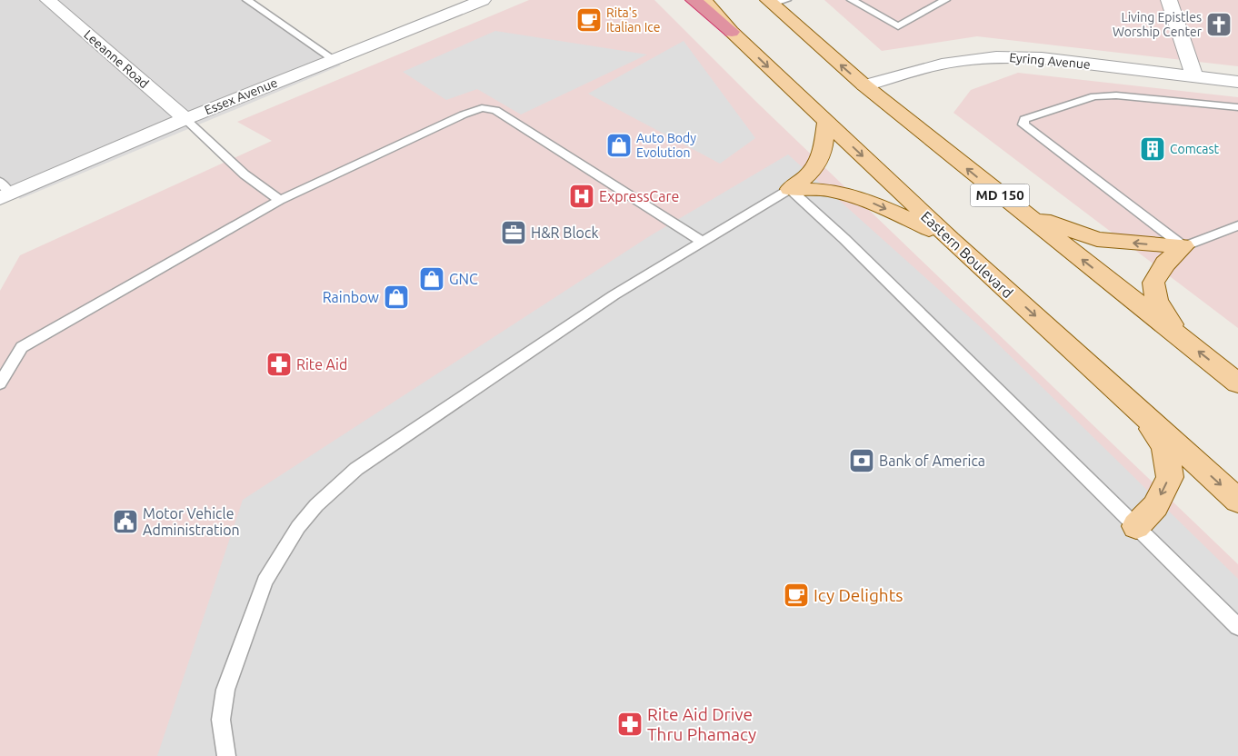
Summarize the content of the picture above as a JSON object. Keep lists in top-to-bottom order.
{
  "streets": {
    "main road": ["MD 150", "Eastern Boulevard"],
    "street": ["Leeanne Road", "Eyring Avenue", "Essex Avenue"]
  },
  "crossings": [
    ["Leeanne Road", "Essex Avenue"],
    ["Eyring Avenue", "MD 150"]
  ],
  "places": {
    "cafe": ["Rita's Italian Ice", "Icy Delights"],
    "church": ["Living Epistles Worship Center"],
    "shop": ["Auto Body Evolution", "GNC", "Rainbow"],
    "building": ["Comcast"],
    "hospital": ["ExpressCare"],
    "office": ["H&R Block"],
    "pharmacy": ["Rite Aid", "Rite Aid Drive Thru Phamacy"],
    "bank": ["Bank of America"],
    "public building": ["Motor Vehicle Administration"]
  }
}
